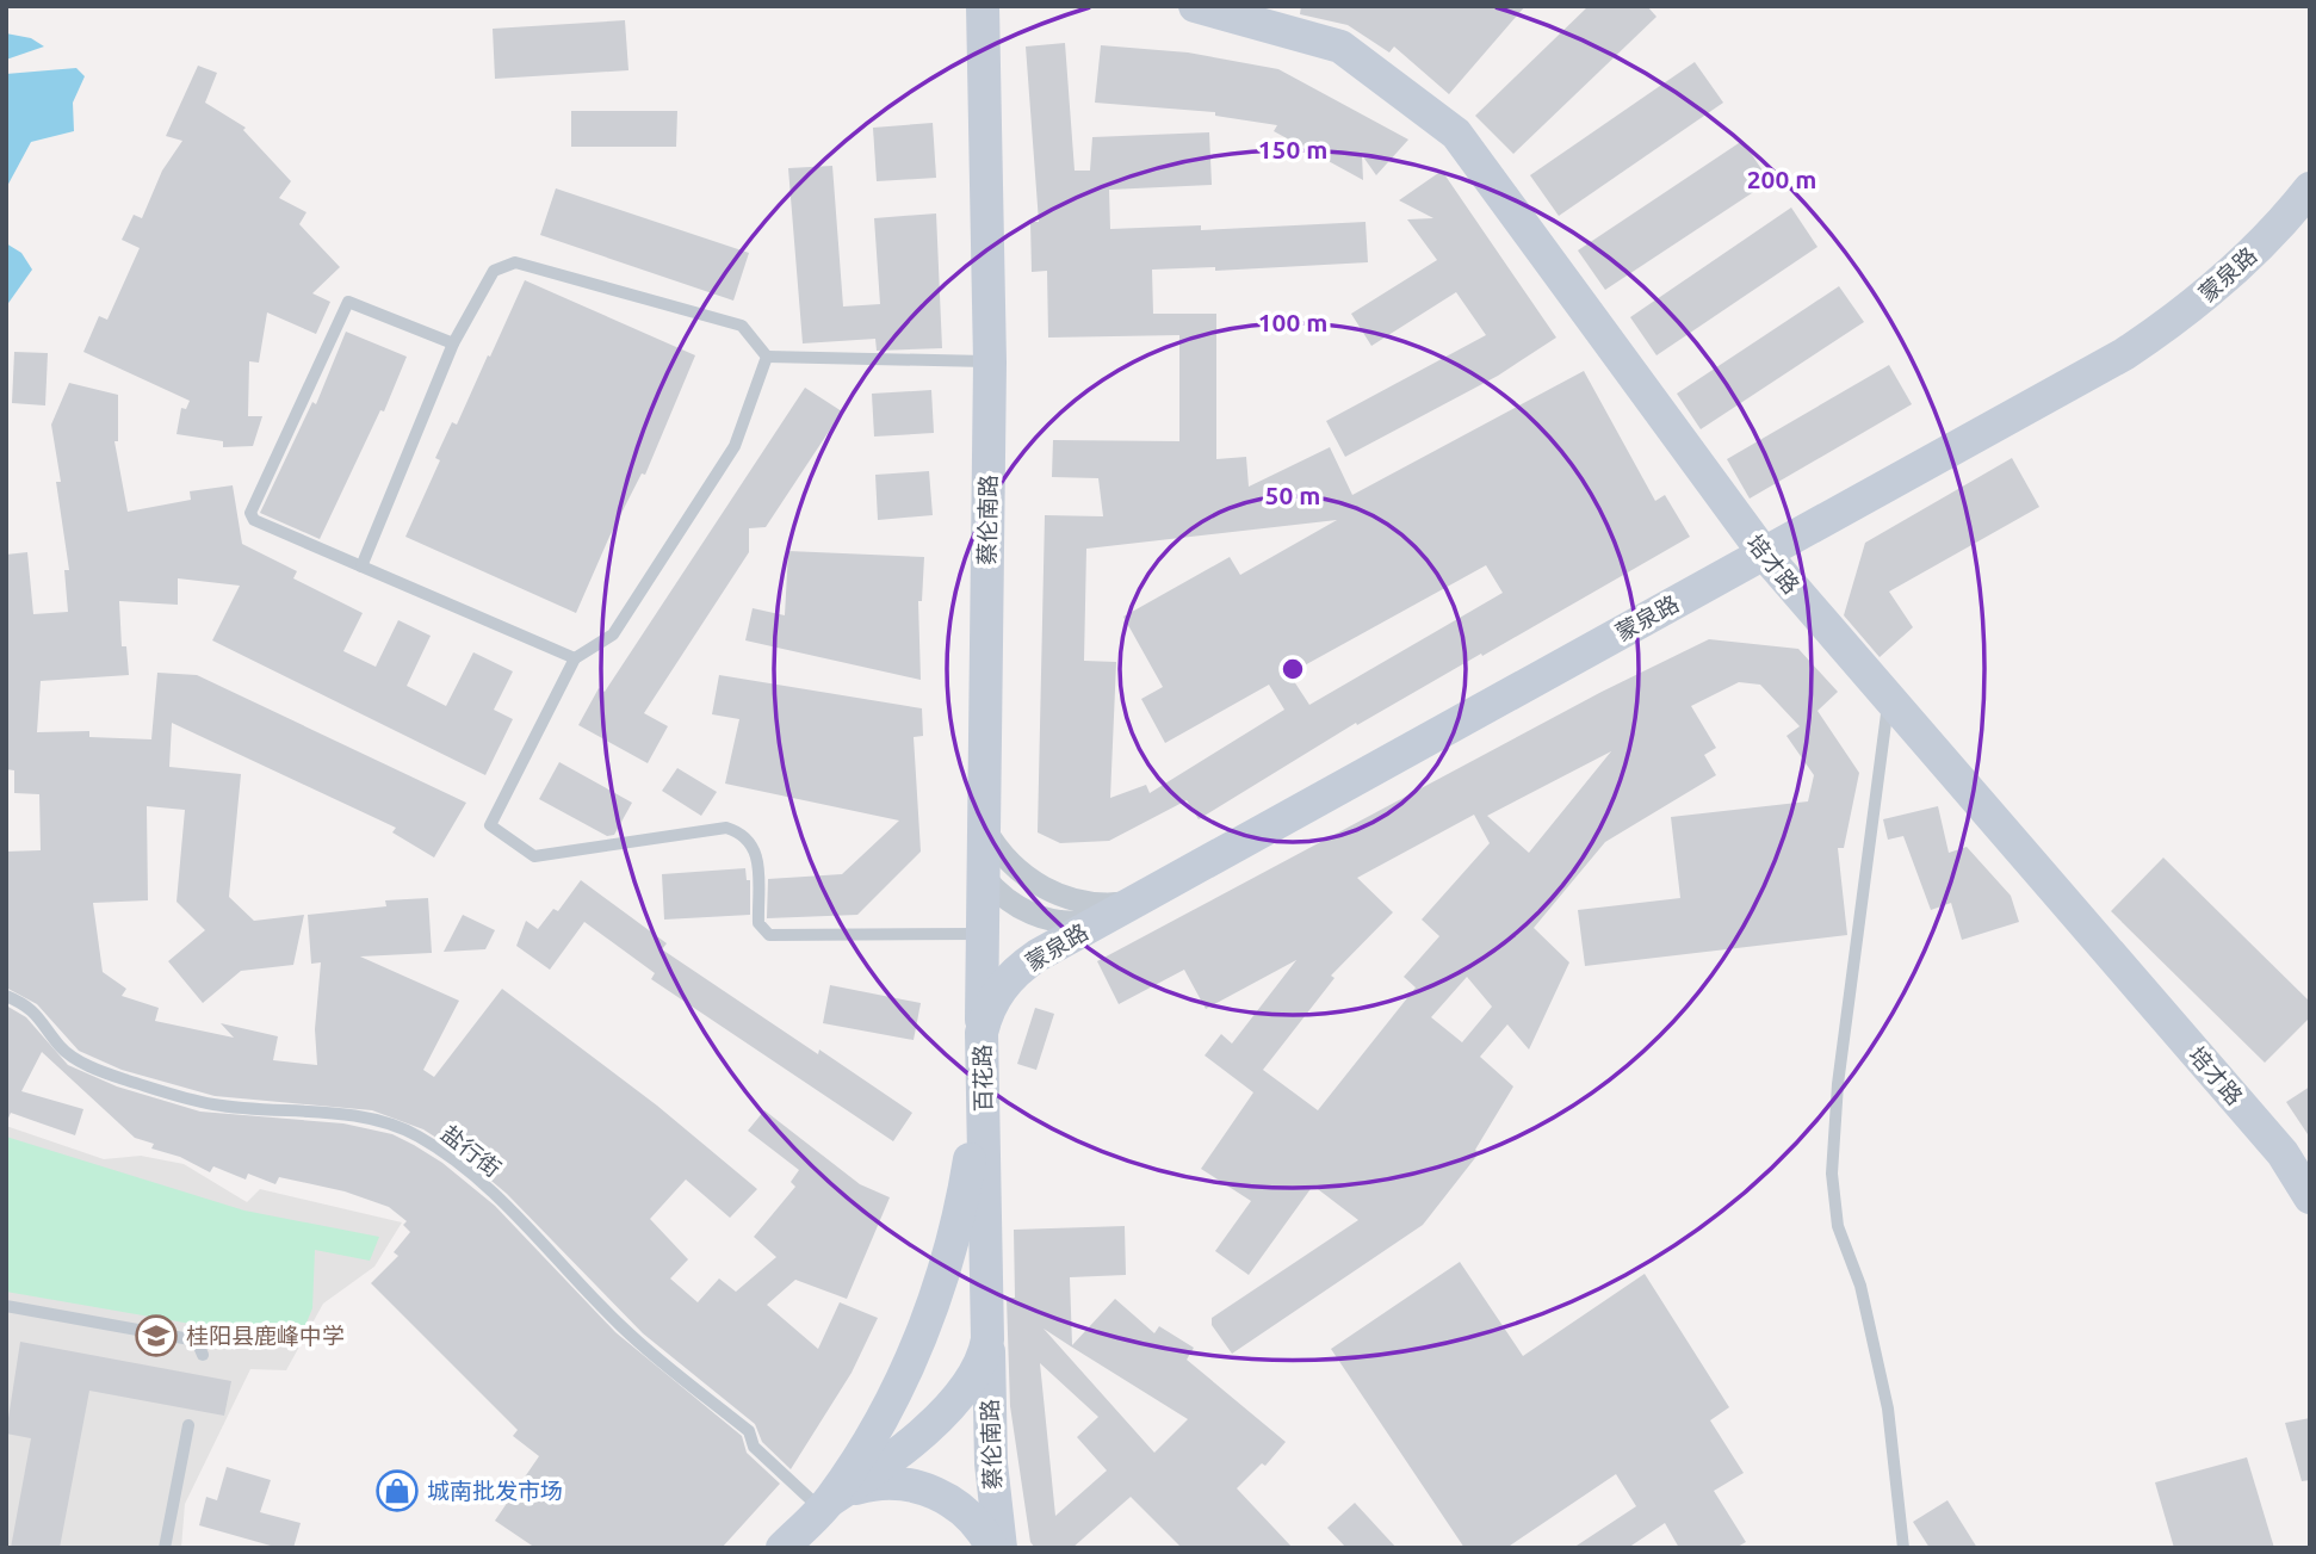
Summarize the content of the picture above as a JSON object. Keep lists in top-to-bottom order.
{
  "streets": {
    "main road": [
      "蒙泉路",
      "蔡伦南路",
      "培才路",
      "百花路"
    ],
    "lane": ["盐行街"]
  },
  "crossings": [
    ["蒙泉路", "蔡伦南路"],
    ["蒙泉路", "培才路"],
    ["蒙泉路", "百花路"],
    ["蔡伦南路", "百花路"],
    ["蔡伦南路", "盐行街"],
    ["百花路", "盐行街"]
  ],
  "places": {
    "school or university": ["桂阳县鹿峰中学"],
    "shop": ["城南批发市场"]
  },
  "rings": [
    "150 m",
    "200 m",
    "100 m",
    "50 m"
  ]
}
